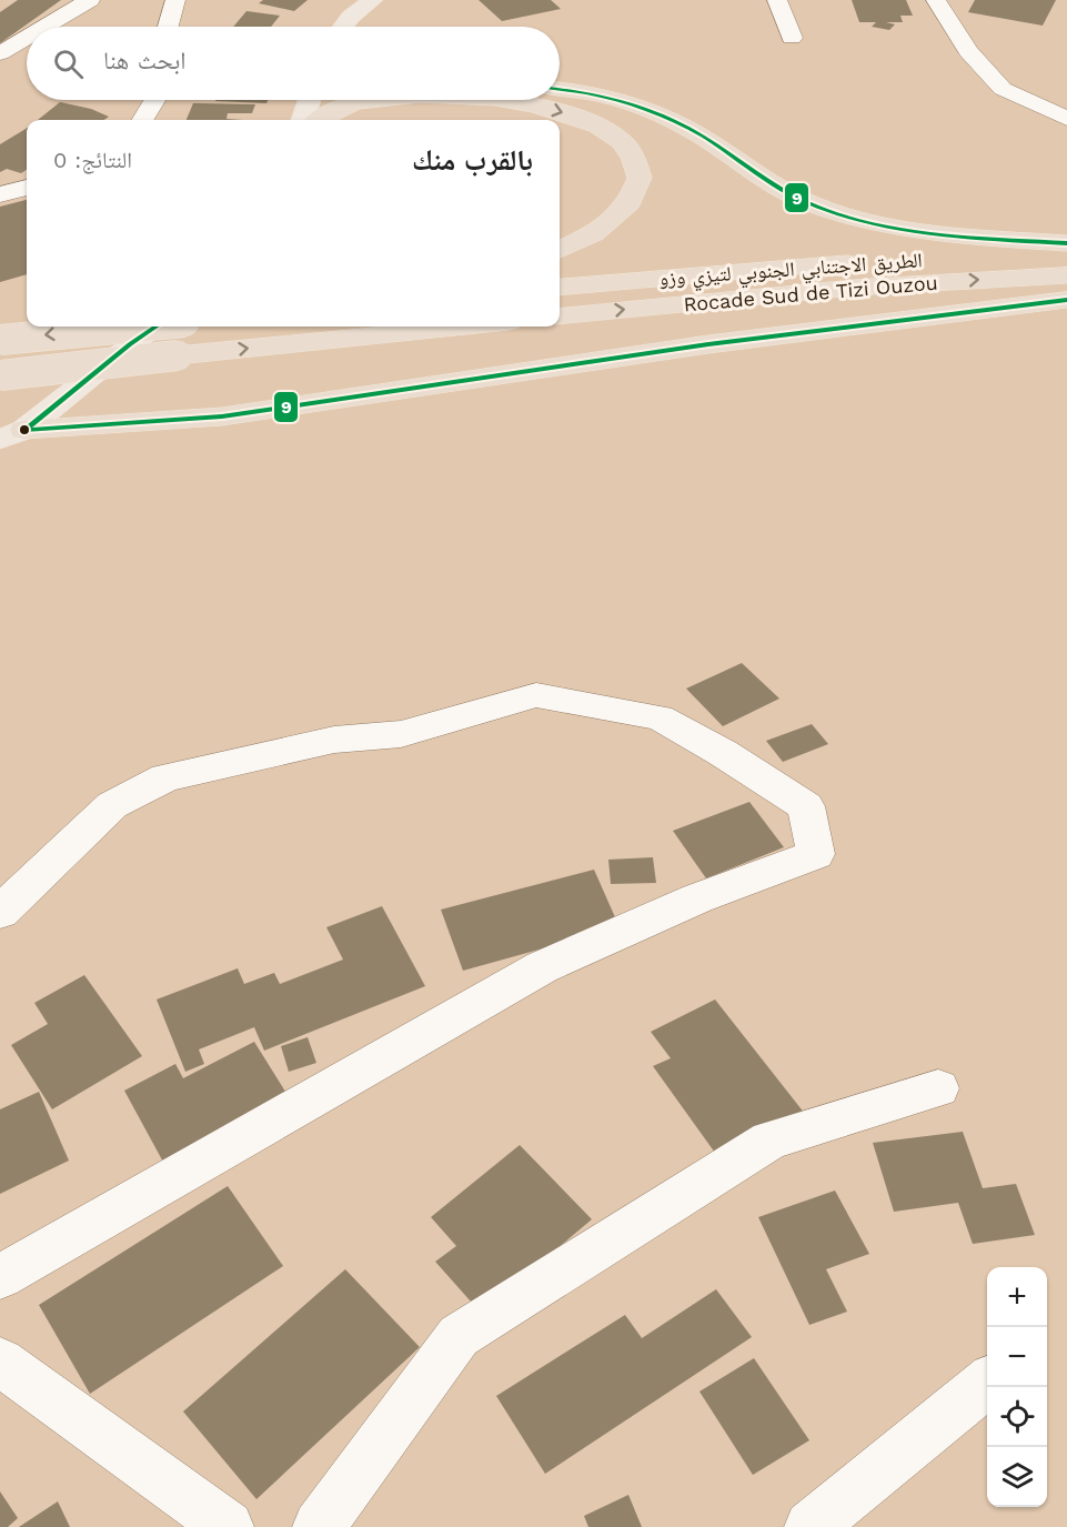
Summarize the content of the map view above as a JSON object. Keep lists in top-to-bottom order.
{
  "streets": {
    "highway": ["الطريق الاجتنابي الجنوبي لتيزي وزو", "Rocade Sud de Tizi Ouzou"]
  },
  "lines": ["transit line 9"],
  "page": {
    "search": "ابحث هنا",
    "heading": ["بالقرب منك", "النتائج: 0"],
    "map_buttons": ["+", "−"]
  }
}
